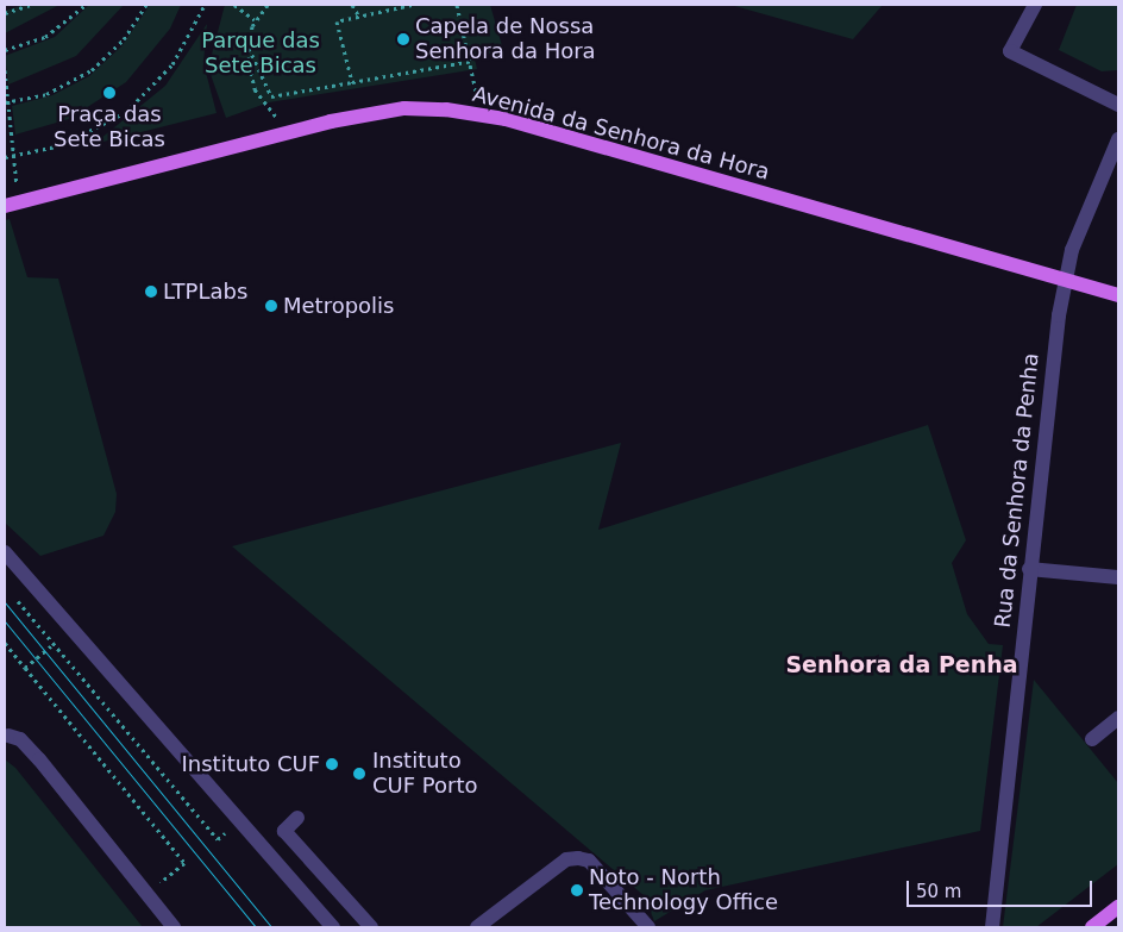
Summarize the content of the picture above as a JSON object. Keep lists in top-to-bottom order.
{
  "streets": {
    "main road": ["Avenida da Senhora da Hora"],
    "street": ["Rua da Senhora da Penha"]
  },
  "crossings": [
    ["Avenida da Senhora da Hora", "Rua da Senhora da Penha"]
  ],
  "districts": ["Senhora da Penha"],
  "parks": ["Parque das Sete Bicas"],
  "places": [
    "Capela de Nossa Senhora da Hora",
    "Praça das Sete Bicas",
    "LTPLabs",
    "Metropolis",
    "Instituto CUF",
    "Instituto CUF Porto",
    "Noto - North Technology Office"
  ],
  "scale_bar": "50 m"
}
